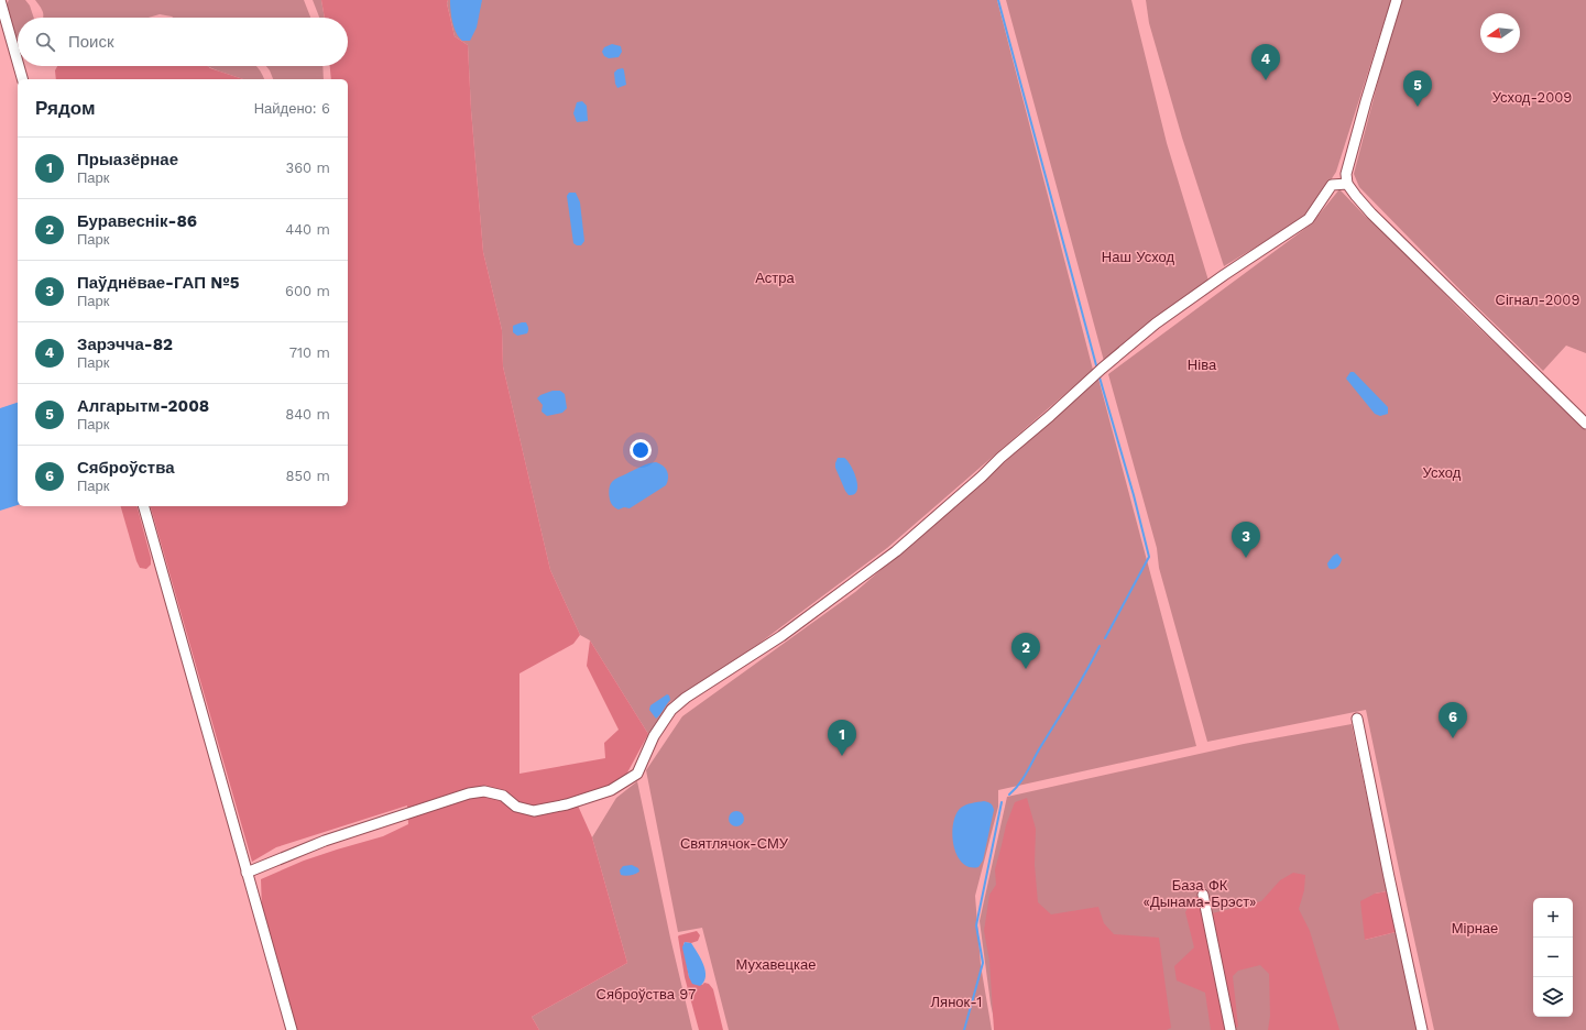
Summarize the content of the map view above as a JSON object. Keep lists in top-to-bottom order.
{
  "parks": [
    "Усход-2009",
    "Наш Усход",
    "Астра",
    "Сігнал-2009",
    "Ніва",
    "Усход",
    "Святлячок-СМУ",
    "База ФК «Дынама-Брэст»",
    "Мірнае",
    "Мухавецкае",
    "Сяброўства 97",
    "Лянок-1"
  ],
  "north": "left",
  "page": {
    "search": "Поиск",
    "pins": [
      "4",
      "5",
      "3",
      "2",
      "6",
      "1"
    ],
    "heading": ["Рядом", "Найдено: 6"],
    "list": [
      {
        "mark": "1",
        "name": "Прыазёрнае",
        "note": "Парк",
        "value": "360 m"
      },
      {
        "mark": "2",
        "name": "Буравеснік-86",
        "note": "Парк",
        "value": "440 m"
      },
      {
        "mark": "3",
        "name": "Паўднёвае-ГАП №5",
        "note": "Парк",
        "value": "600 m"
      },
      {
        "mark": "4",
        "name": "Зарэчча-82",
        "note": "Парк",
        "value": "710 m"
      },
      {
        "mark": "5",
        "name": "Алгарытм-2008",
        "note": "Парк",
        "value": "840 m"
      },
      {
        "mark": "6",
        "name": "Сяброўства",
        "note": "Парк",
        "value": "850 m"
      }
    ],
    "map_buttons": ["+", "−"]
  }
}
